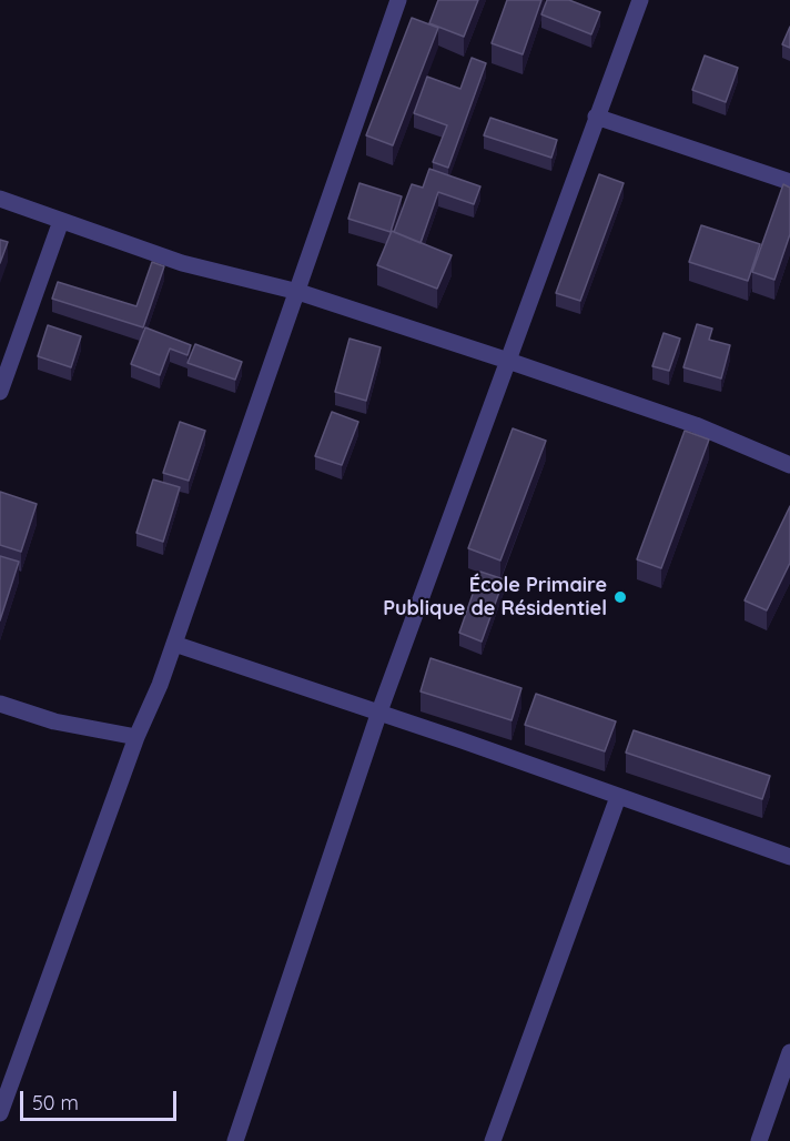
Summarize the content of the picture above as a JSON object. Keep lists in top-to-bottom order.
{
  "places": ["École Primaire Publique de Résidentiel"],
  "scale_bar": "50 m"
}
